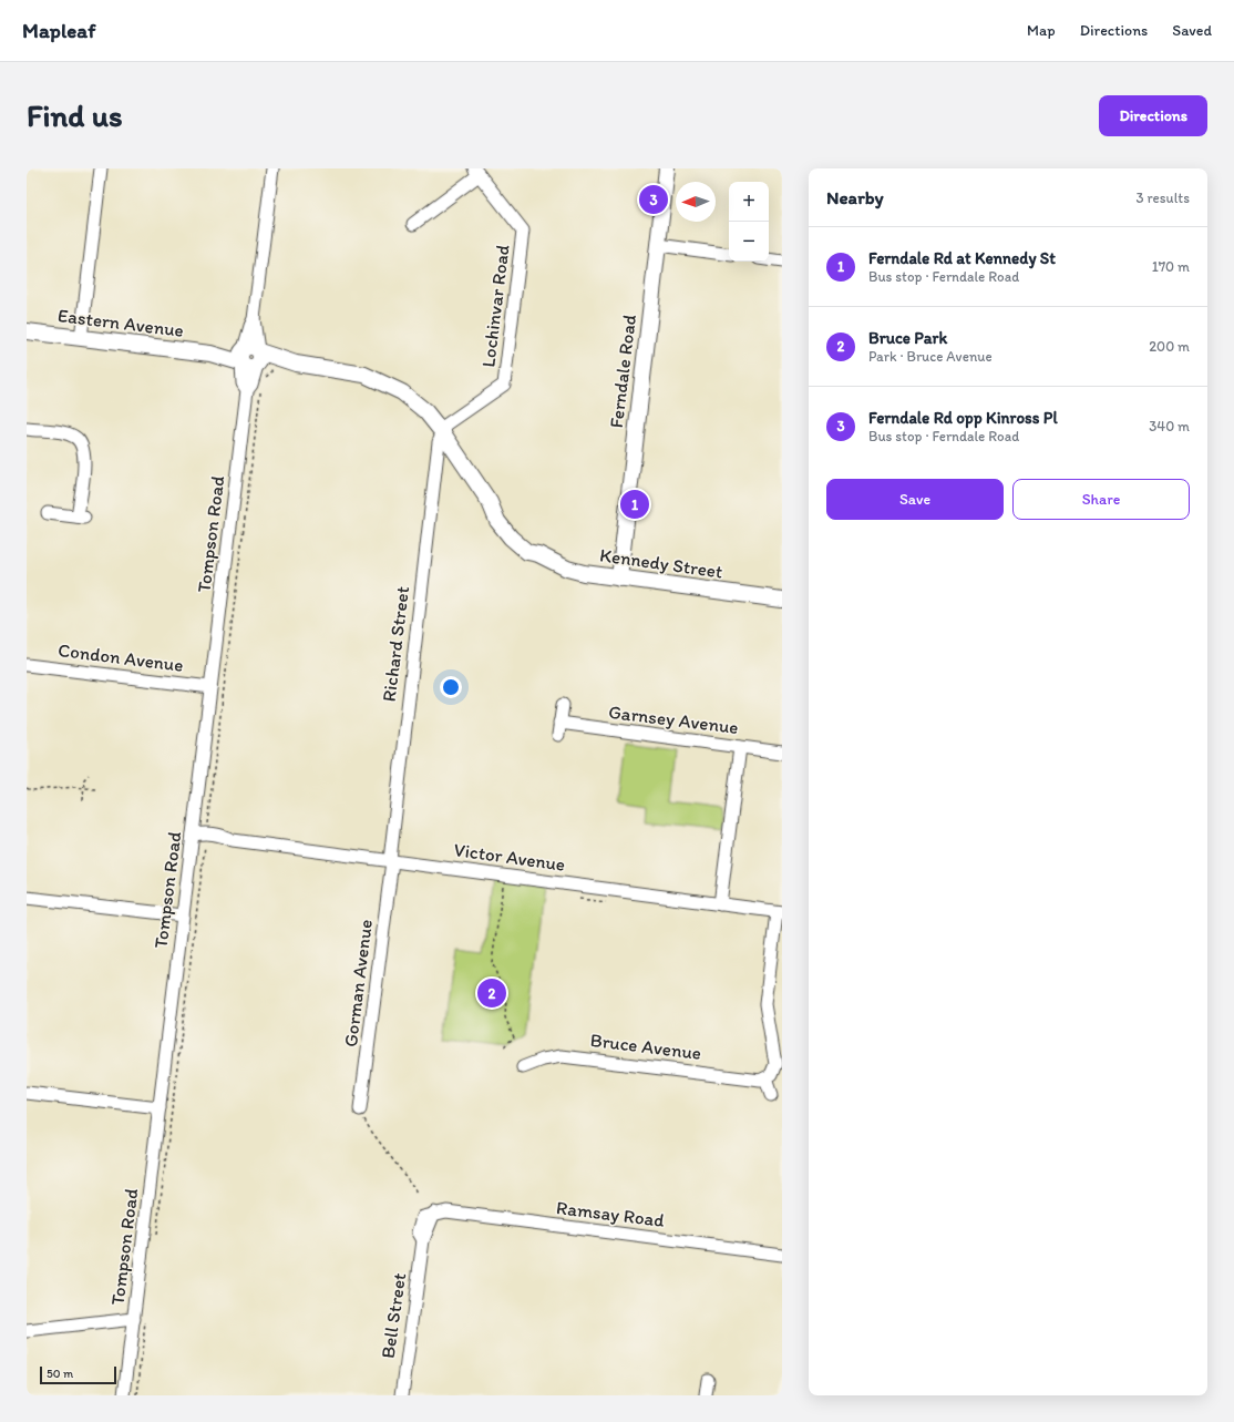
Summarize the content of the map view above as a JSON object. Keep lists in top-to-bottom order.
{
  "streets": {
    "street": [
      "Lochinvar Road",
      "Eastern Avenue",
      "Ferndale Road",
      "Tompson Road",
      "Kennedy Street",
      "Richard Street",
      "Condon Avenue",
      "Garnsey Avenue",
      "Victor Avenue",
      "Gorman Avenue",
      "Bruce Avenue",
      "Ramsay Road",
      "Bell Street"
    ]
  },
  "crossings": [
    ["Lochinvar Road", "Kennedy Street"],
    ["Lochinvar Road", "Richard Street"],
    ["Eastern Avenue", "Tompson Road"],
    ["Eastern Avenue", "Kennedy Street"],
    ["Ferndale Road", "Kennedy Street"],
    ["Tompson Road", "Kennedy Street"],
    ["Tompson Road", "Condon Avenue"],
    ["Tompson Road", "Victor Avenue"],
    ["Kennedy Street", "Richard Street"],
    ["Richard Street", "Victor Avenue"],
    ["Richard Street", "Gorman Avenue"],
    ["Victor Avenue", "Gorman Avenue"],
    ["Ramsay Road", "Bell Street"]
  ],
  "scale_bar": "50 m",
  "north": "left",
  "page": {
    "header": "Mapleaf",
    "nav": ["Map", "Directions", "Saved"],
    "buttons": [
      "Directions",
      ["Save", "Share"]
    ],
    "title": "Find us",
    "heading": ["Nearby", "3 results"],
    "map_buttons": ["+", "−"],
    "pins": ["3", "1", "2"],
    "list": [
      {
        "mark": "1",
        "name": "Ferndale Rd at Kennedy St",
        "note": "Bus stop · Ferndale Road",
        "value": "170 m"
      },
      {
        "mark": "2",
        "name": "Bruce Park",
        "note": "Park · Bruce Avenue",
        "value": "200 m"
      },
      {
        "mark": "3",
        "name": "Ferndale Rd opp Kinross Pl",
        "note": "Bus stop · Ferndale Road",
        "value": "340 m"
      }
    ],
    "scale": "50 m"
  }
}
